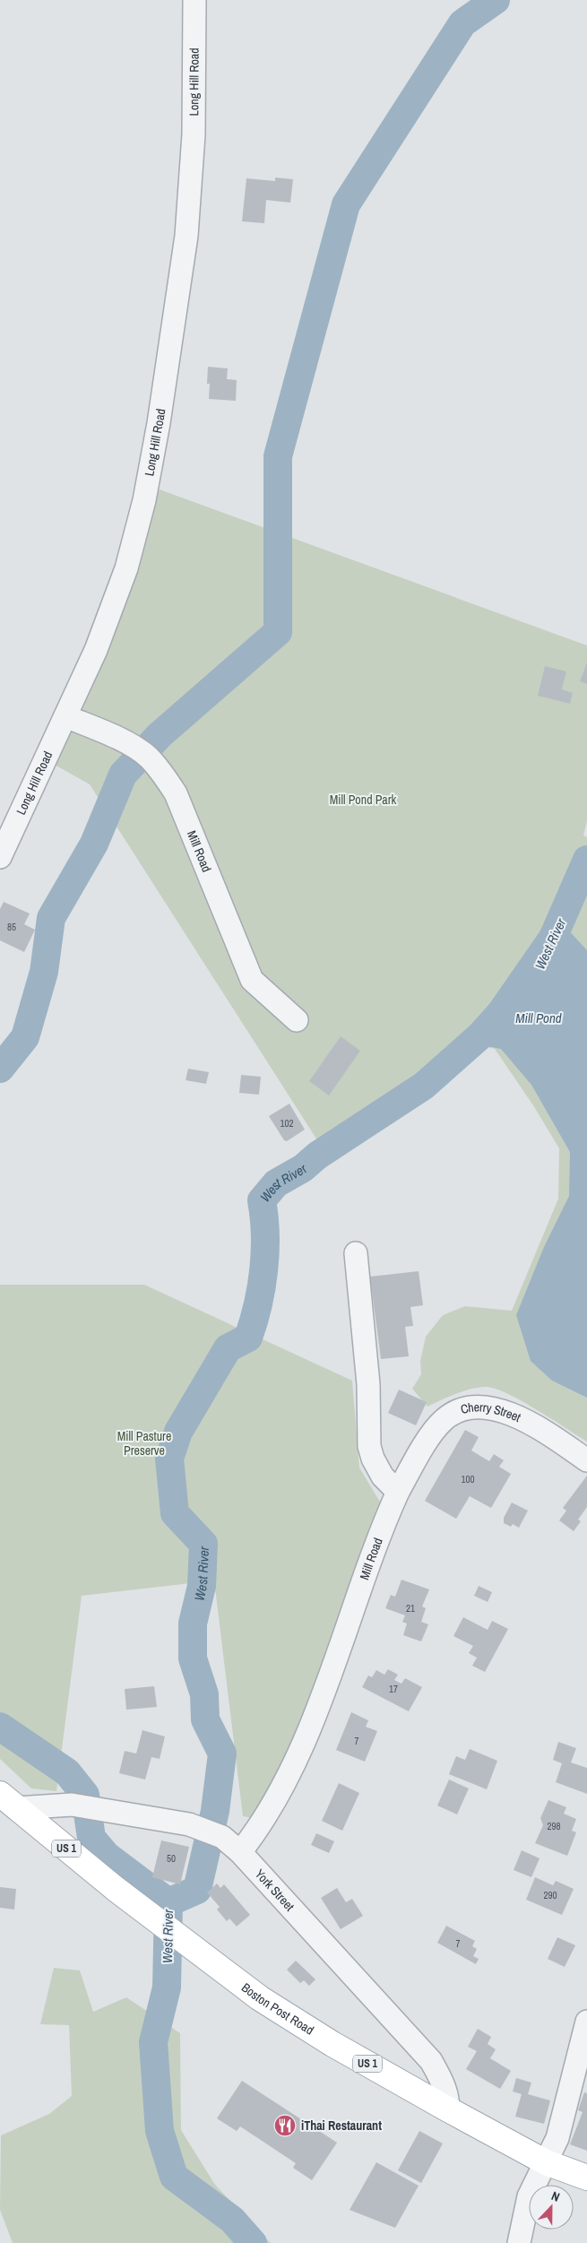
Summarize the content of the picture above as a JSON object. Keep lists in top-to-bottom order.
{
  "streets": {
    "main road": ["US 1", "Boston Post Road"],
    "street": [
      "Long Hill Road",
      "Mill Road",
      "Cherry Street",
      "York Street"
    ]
  },
  "crossings": [
    ["Long Hill Road", "Mill Road"],
    ["Mill Road", "Cherry Street"],
    ["Mill Road", "York Street"],
    ["York Street", "Boston Post Road"]
  ],
  "water": ["West River", "Mill Pond"],
  "parks": ["Mill Pond Park", "Mill Pasture Preserve"],
  "places": {
    "restaurant": ["iThai Restaurant"]
  },
  "house_numbers": [
    "85",
    "102",
    "100",
    "21",
    "17",
    "7",
    "298",
    "50",
    "290",
    "7"
  ],
  "north": "top"
}
